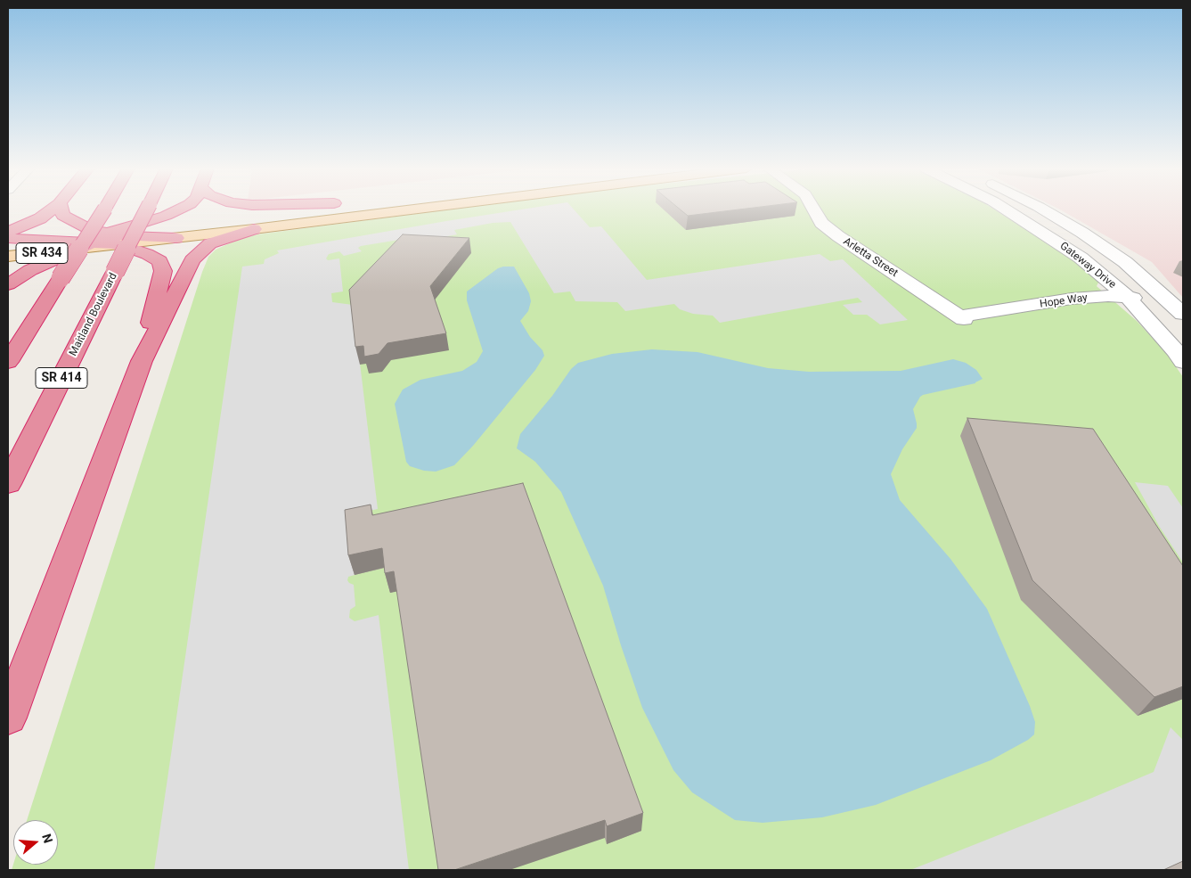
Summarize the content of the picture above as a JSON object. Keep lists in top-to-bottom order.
{
  "streets": {
    "highway": ["Maitland Boulevard", "SR 414"],
    "main road": ["SR 434"],
    "street": ["Arletta Street", "Gateway Drive", "Hope Way"]
  },
  "crossings": [
    ["Arletta Street", "Hope Way"],
    ["Gateway Drive", "Hope Way"]
  ],
  "north": "right"
}
